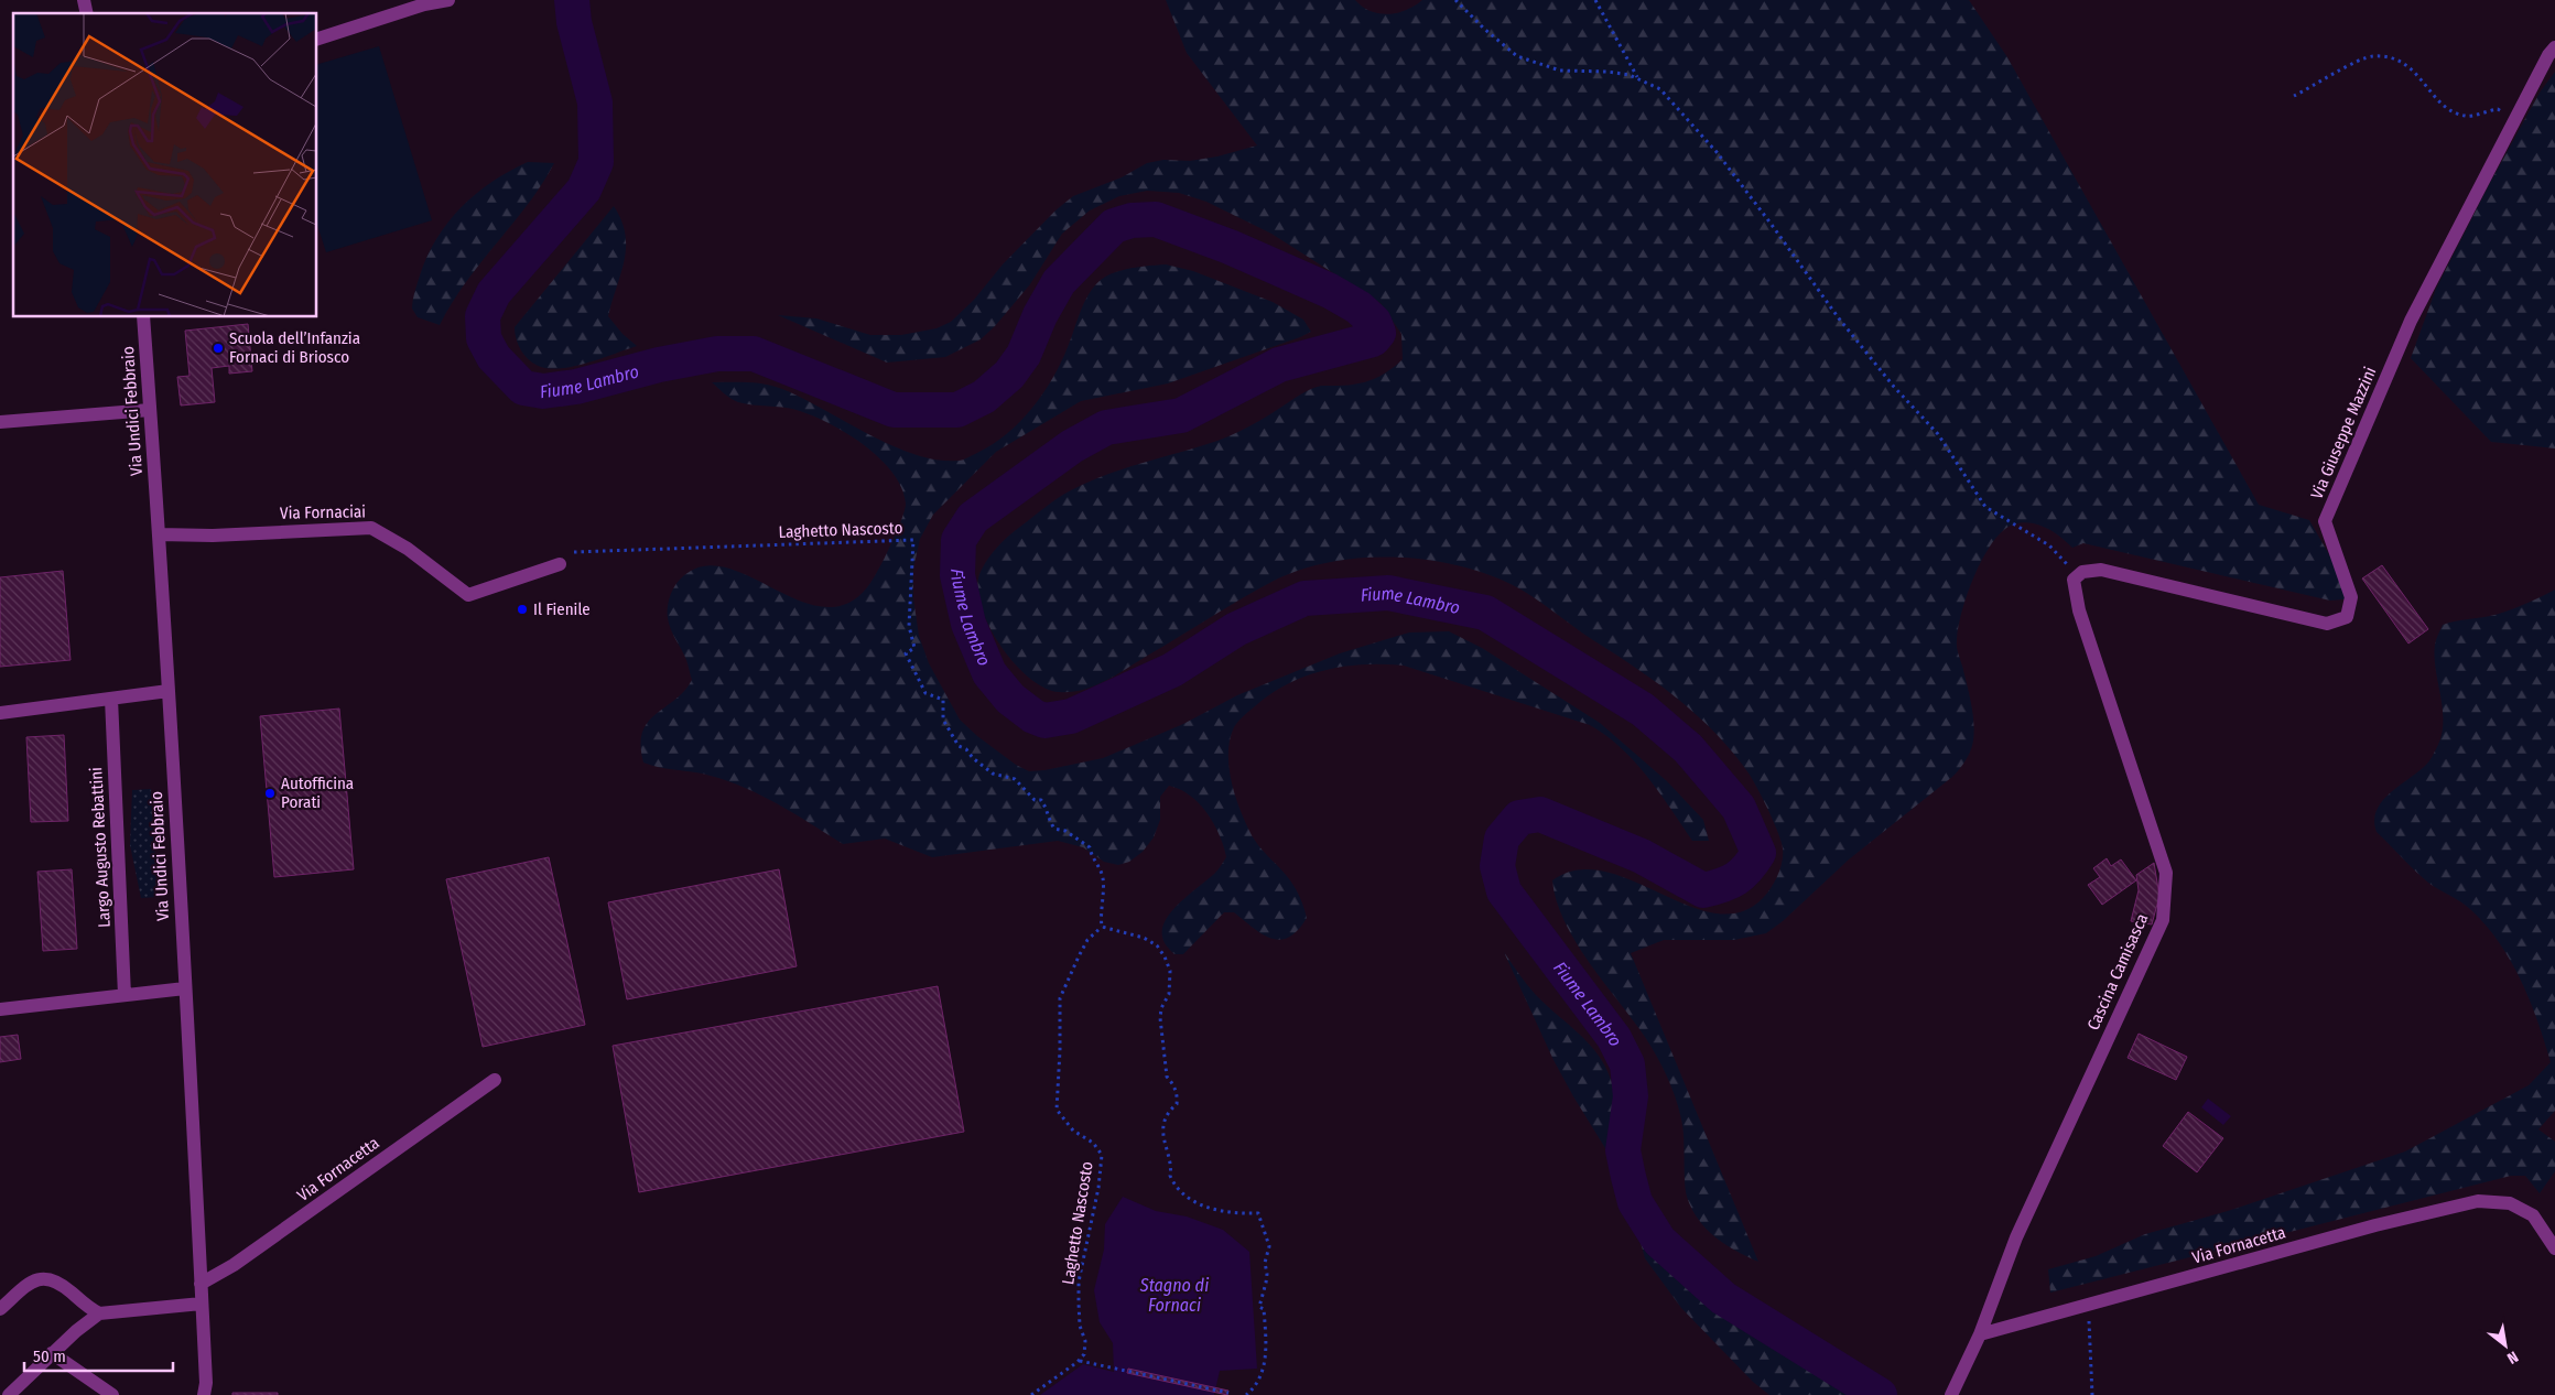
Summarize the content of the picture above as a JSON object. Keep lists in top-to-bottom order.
{
  "streets": {
    "street": [
      "Via Undici Febbraio",
      "Via Giuseppe Mazzini",
      "Via Fornaciai",
      "Largo Augusto Rebattini",
      "Cascina Camisasca",
      "Via Fornacetta"
    ],
    "path": ["Laghetto Nascosto"]
  },
  "crossings": [
    ["Via Undici Febbraio", "Via Fornaciai"],
    ["Via Undici Febbraio", "Via Fornacetta"],
    ["Via Giuseppe Mazzini", "Cascina Camisasca"],
    ["Cascina Camisasca", "Via Fornacetta"]
  ],
  "water": ["Fiume Lambro", "Stagno di Fornaci"],
  "places": ["Scuola dell’Infanzia Fornaci di Briosco", "Il Fienile", "Autofficina Porati"],
  "scale_bar": "50 m",
  "north": "bottom right"
}
